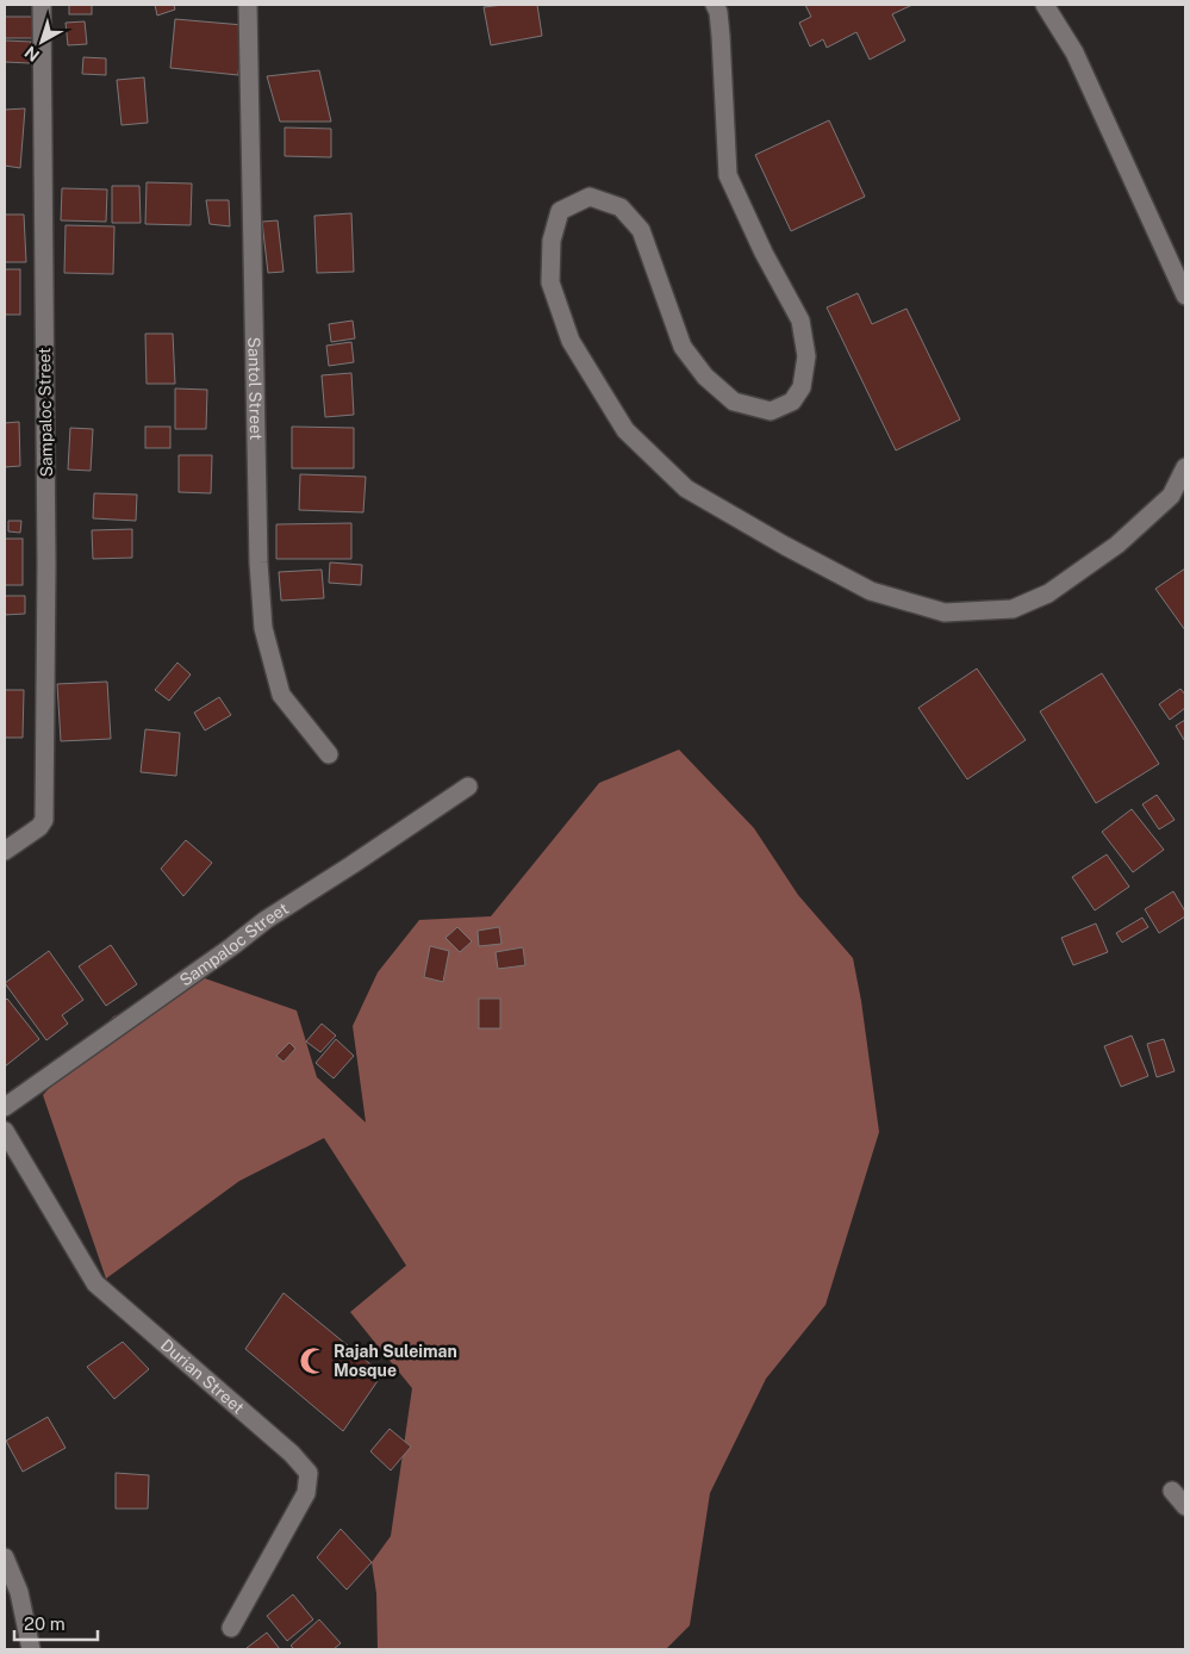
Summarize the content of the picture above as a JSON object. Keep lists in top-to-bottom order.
{
  "streets": {
    "street": ["Santol Street", "Sampaloc Street", "Durian Street"]
  },
  "places": {
    "mosque": ["Rajah Suleiman Mosque"]
  },
  "scale_bar": "20 m",
  "north": "bottom left"
}
